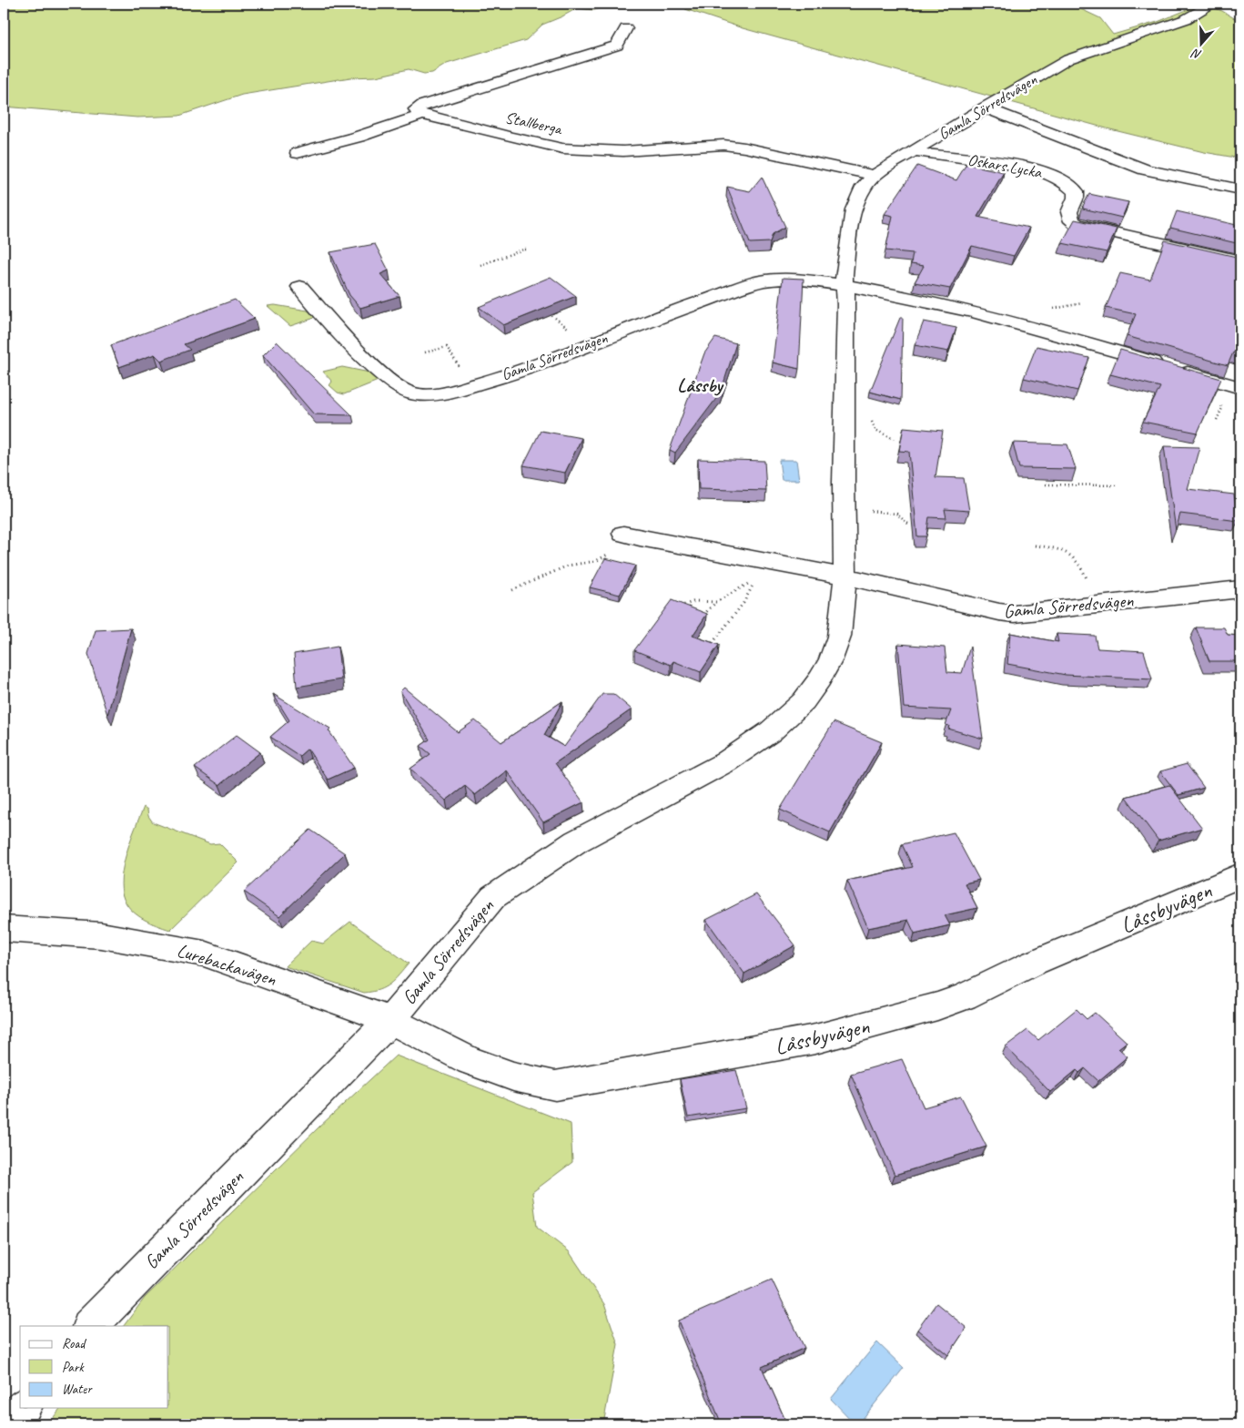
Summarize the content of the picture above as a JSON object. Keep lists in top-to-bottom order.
{
  "streets": {
    "street": [
      "Gamla Sörredsvägen",
      "Stallberga",
      "Oskars Lycka",
      "Låssbyvägen",
      "Lurebackavägen"
    ]
  },
  "crossings": [
    ["Gamla Sörredsvägen", "Stallberga"],
    ["Gamla Sörredsvägen", "Oskars Lycka"],
    ["Gamla Sörredsvägen", "Låssbyvägen"],
    ["Gamla Sörredsvägen", "Lurebackavägen"],
    ["Låssbyvägen", "Lurebackavägen"]
  ],
  "districts": ["Låssby"],
  "legend": ["Road", "Park", "Water"],
  "north": "bottom"
}
